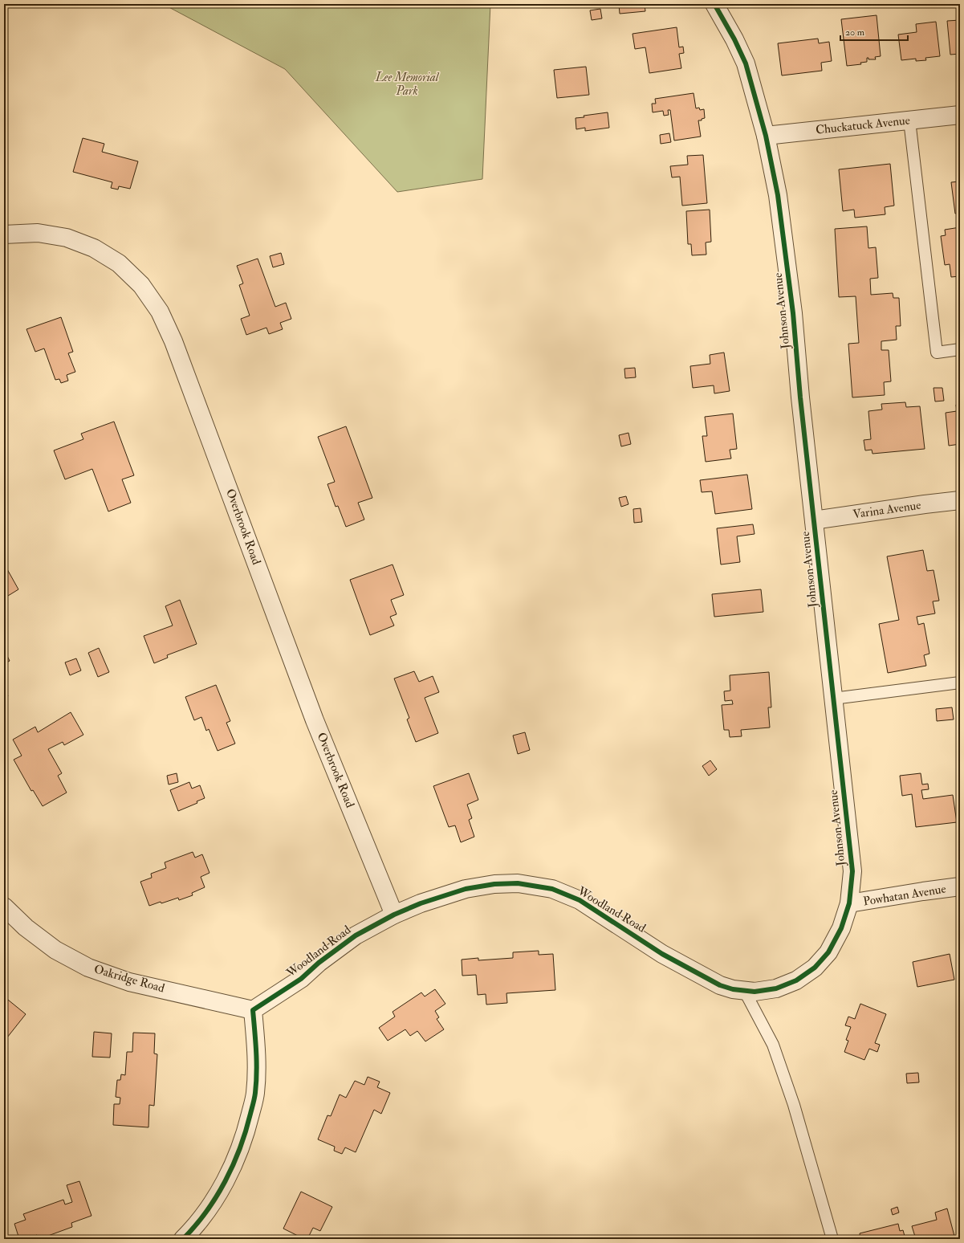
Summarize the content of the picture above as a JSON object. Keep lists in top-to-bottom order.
{
  "streets": {
    "street": [
      "Chuckatuck Avenue",
      "Johnson Avenue",
      "Varina Avenue",
      "Overbrook Road",
      "Powhatan Avenue",
      "Woodland Road",
      "Oakridge Road"
    ]
  },
  "crossings": [
    ["Chuckatuck Avenue", "Johnson Avenue"],
    ["Johnson Avenue", "Varina Avenue"],
    ["Johnson Avenue", "Powhatan Avenue"],
    ["Johnson Avenue", "Woodland Road"],
    ["Overbrook Road", "Woodland Road"],
    ["Woodland Road", "Oakridge Road"]
  ],
  "parks": ["Lee Memorial Park"],
  "scale_bar": "20 m"
}
